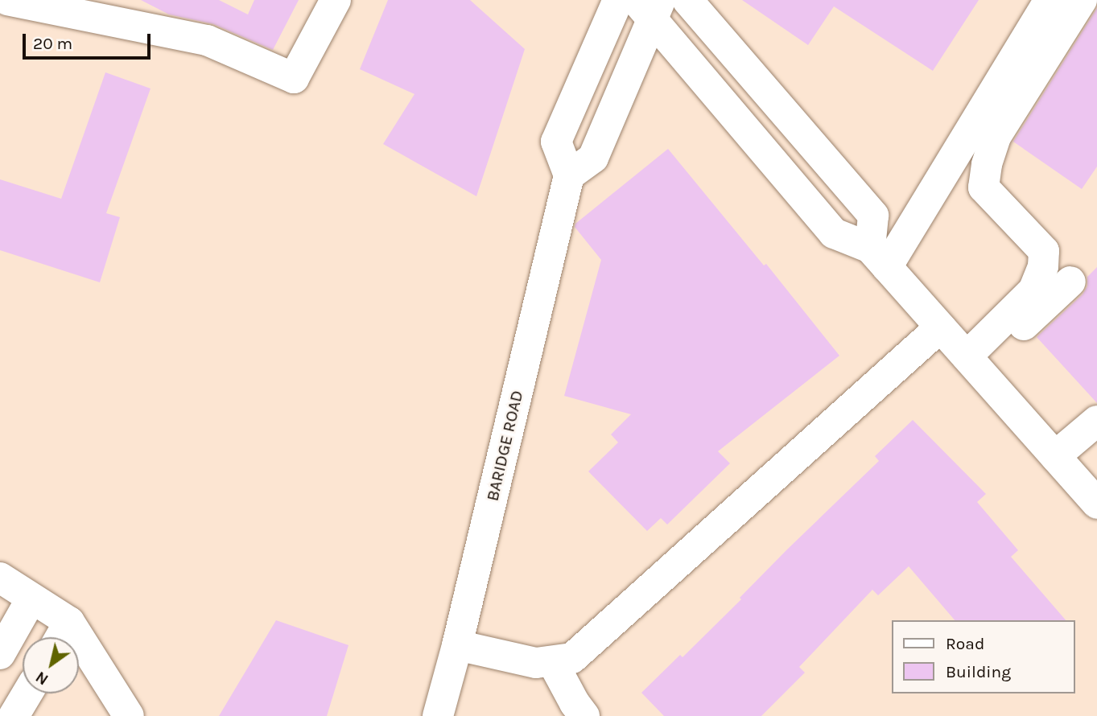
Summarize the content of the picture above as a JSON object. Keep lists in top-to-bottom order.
{
  "streets": {
    "street": ["BARIDGE ROAD"]
  },
  "legend": ["Road", "Building"],
  "scale_bar": "20 m",
  "north": "bottom left"
}
